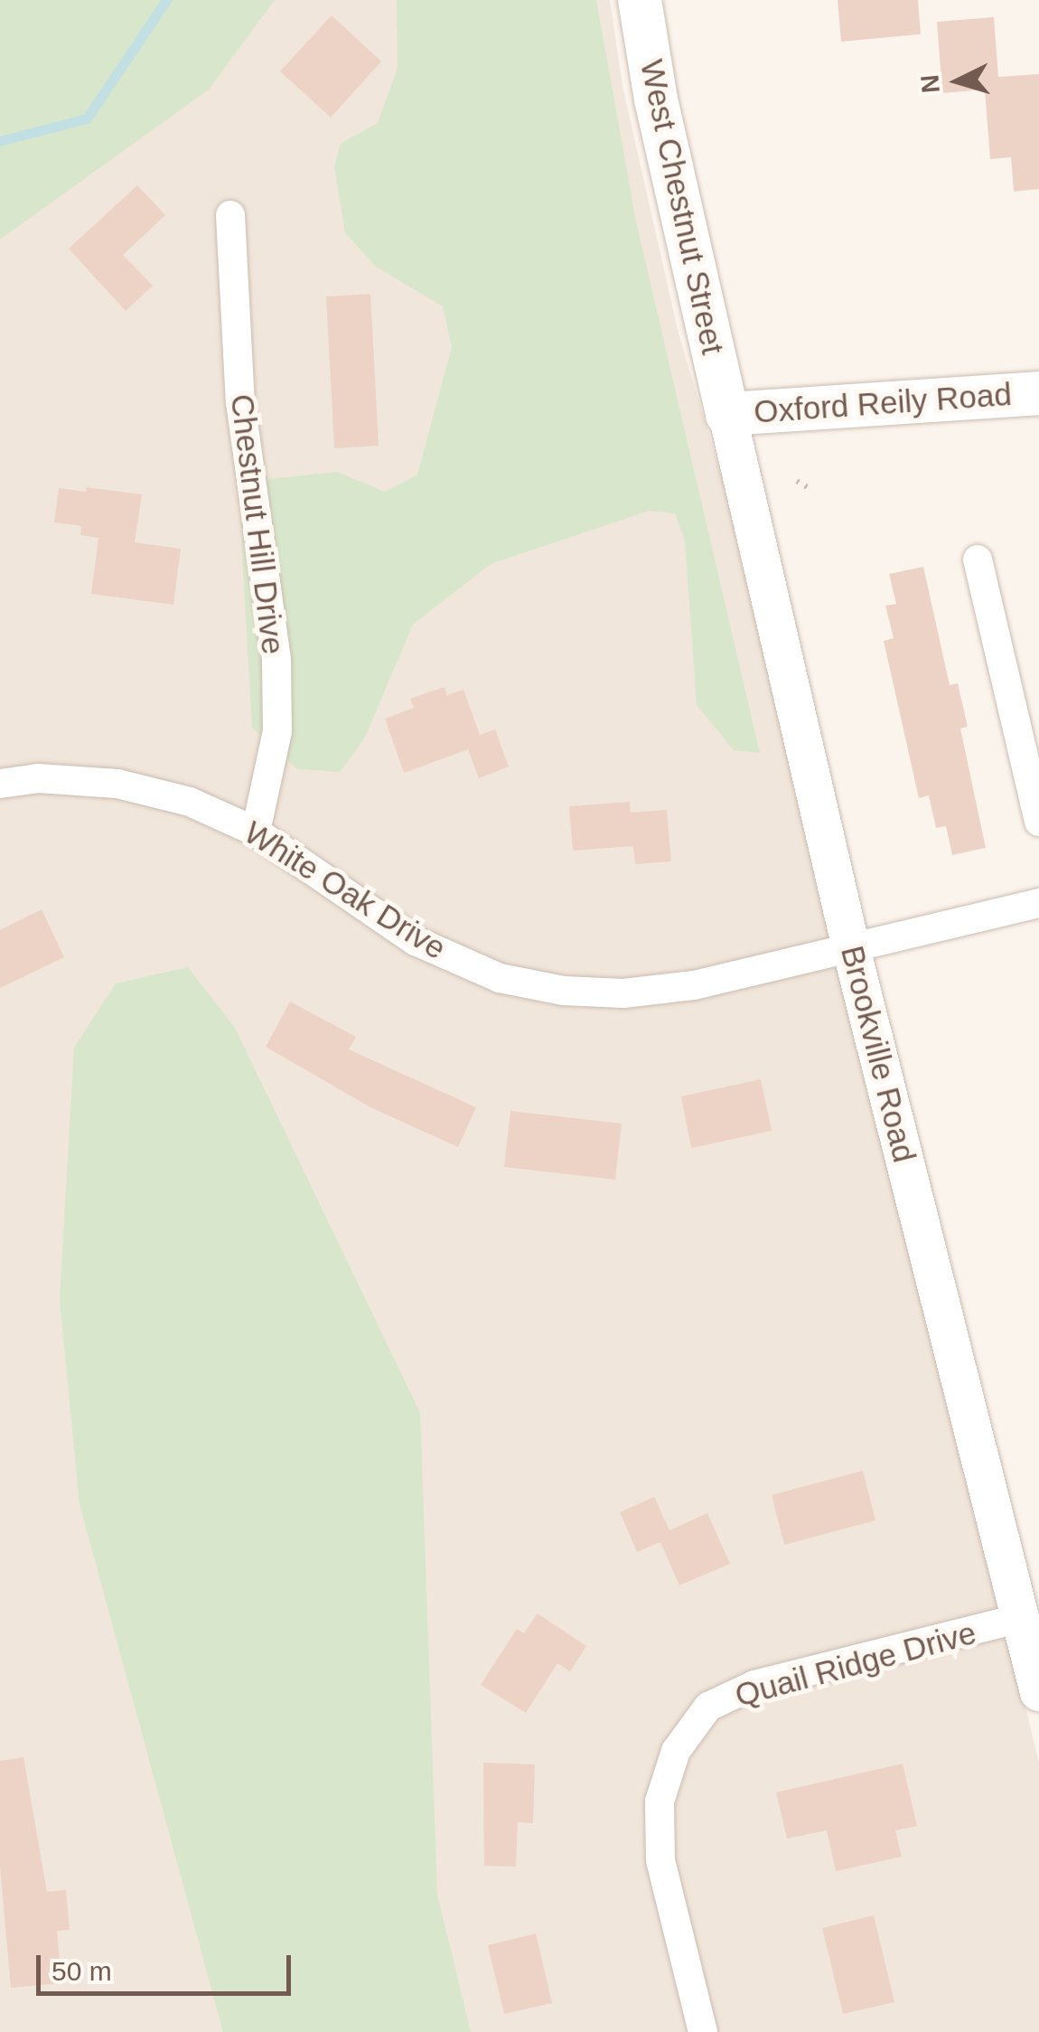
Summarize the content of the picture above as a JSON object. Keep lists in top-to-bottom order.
{
  "streets": {
    "main road": ["West Chestnut Street", "Oxford Reily Road"],
    "street": [
      "Chestnut Hill Drive",
      "White Oak Drive",
      "Brookville Road",
      "Quail Ridge Drive"
    ]
  },
  "crossings": [
    ["West Chestnut Street", "Oxford Reily Road"],
    ["West Chestnut Street", "Brookville Road"],
    ["Oxford Reily Road", "Brookville Road"],
    ["Chestnut Hill Drive", "White Oak Drive"],
    ["White Oak Drive", "Brookville Road"],
    ["Brookville Road", "Quail Ridge Drive"]
  ],
  "scale_bar": "50 m",
  "north": "left"
}
